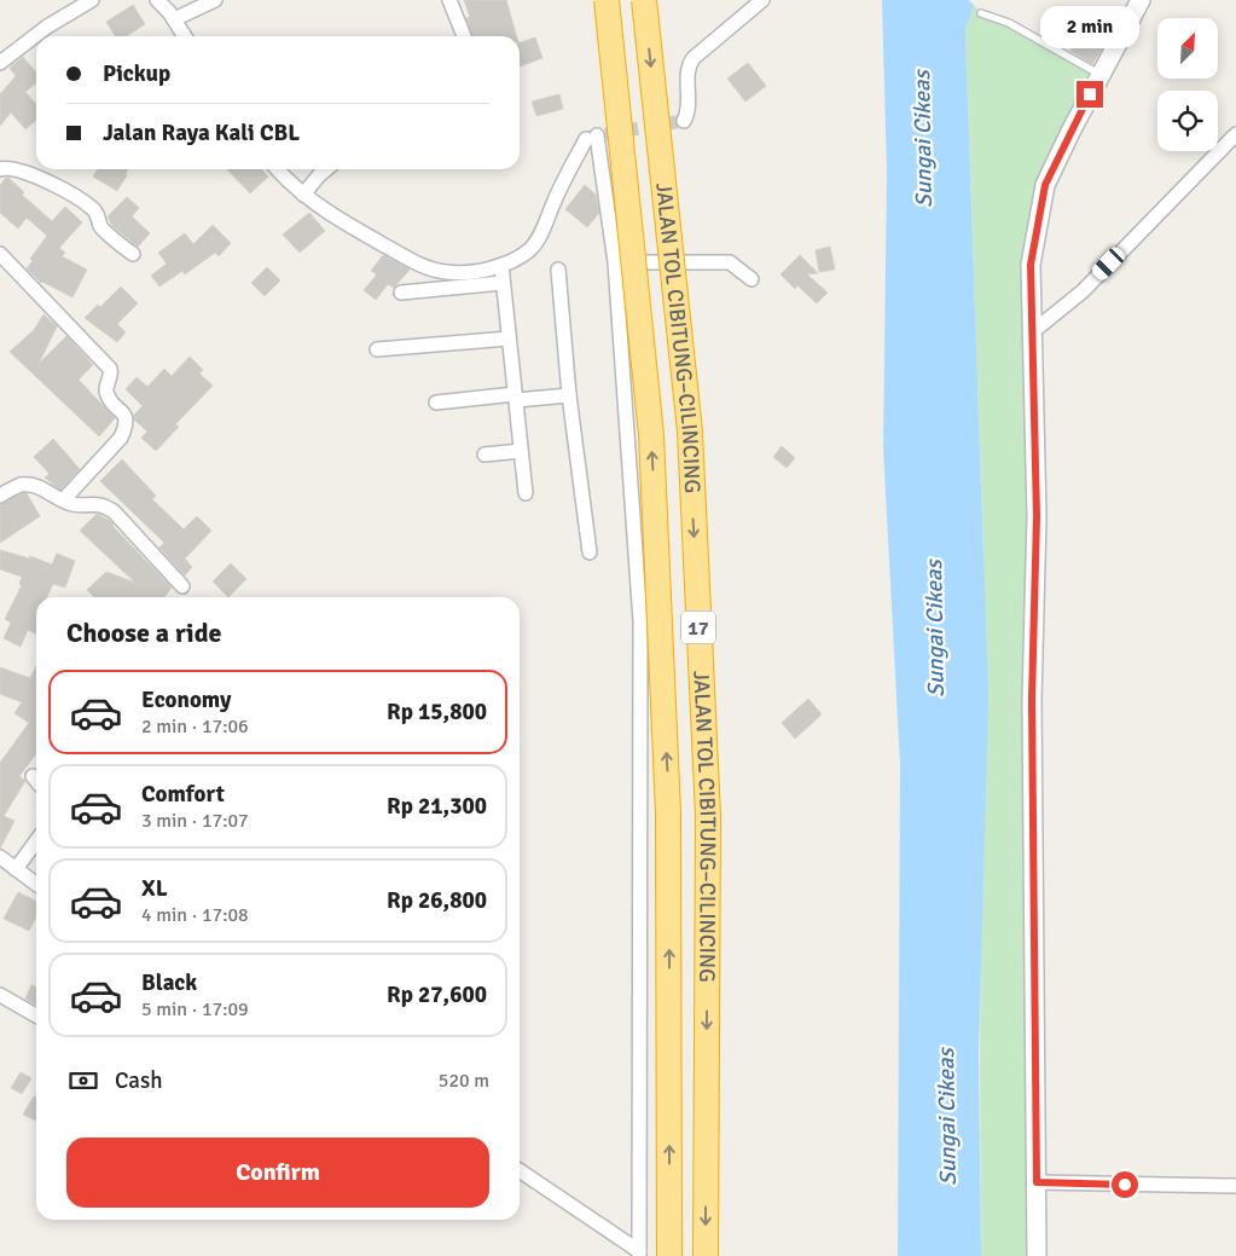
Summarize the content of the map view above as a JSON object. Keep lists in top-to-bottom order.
{
  "streets": {
    "highway": ["JALAN TOL CIBITUNG–CILINCING", "17"]
  },
  "water": ["Sungai Cikeas"],
  "north": "top right",
  "page": {
    "bubble": "2 min",
    "banner": ["Pickup", "Jalan Raya Kali CBL"],
    "heading": "Choose a ride",
    "list": [
      {
        "name": "Economy",
        "note": "2 min · 17:06",
        "value": "Rp 15,800"
      },
      {
        "name": "Comfort",
        "note": "3 min · 17:07",
        "value": "Rp 21,300"
      },
      {
        "name": "XL",
        "note": "4 min · 17:08",
        "value": "Rp 26,800"
      },
      {
        "name": "Black",
        "note": "5 min · 17:09",
        "value": "Rp 27,600"
      }
    ],
    "pay": ["Cash", "520 m"],
    "buttons": "Confirm"
  }
}
